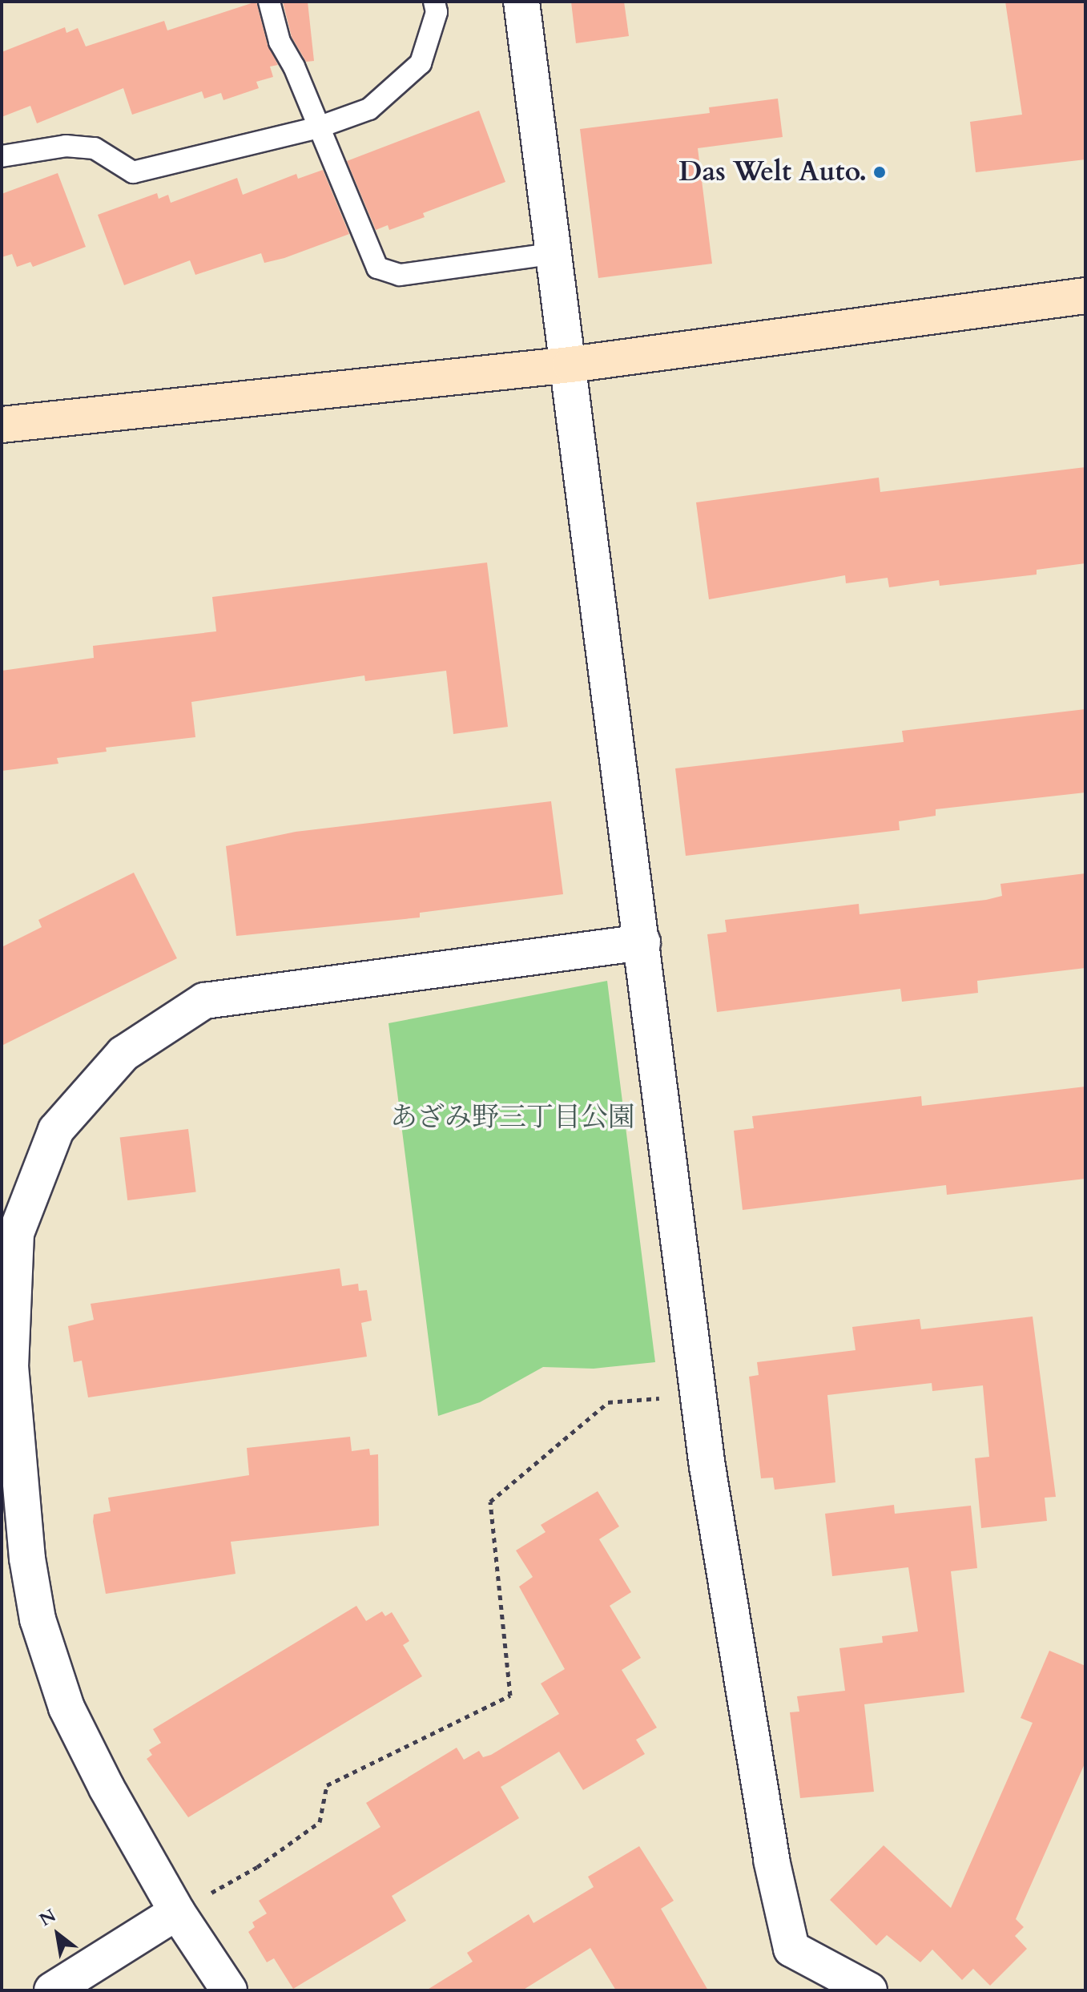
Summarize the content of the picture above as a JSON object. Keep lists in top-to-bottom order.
{
  "parks": ["あざみ野三丁目公園"],
  "places": ["Das Welt Auto."],
  "north": "top left"
}
